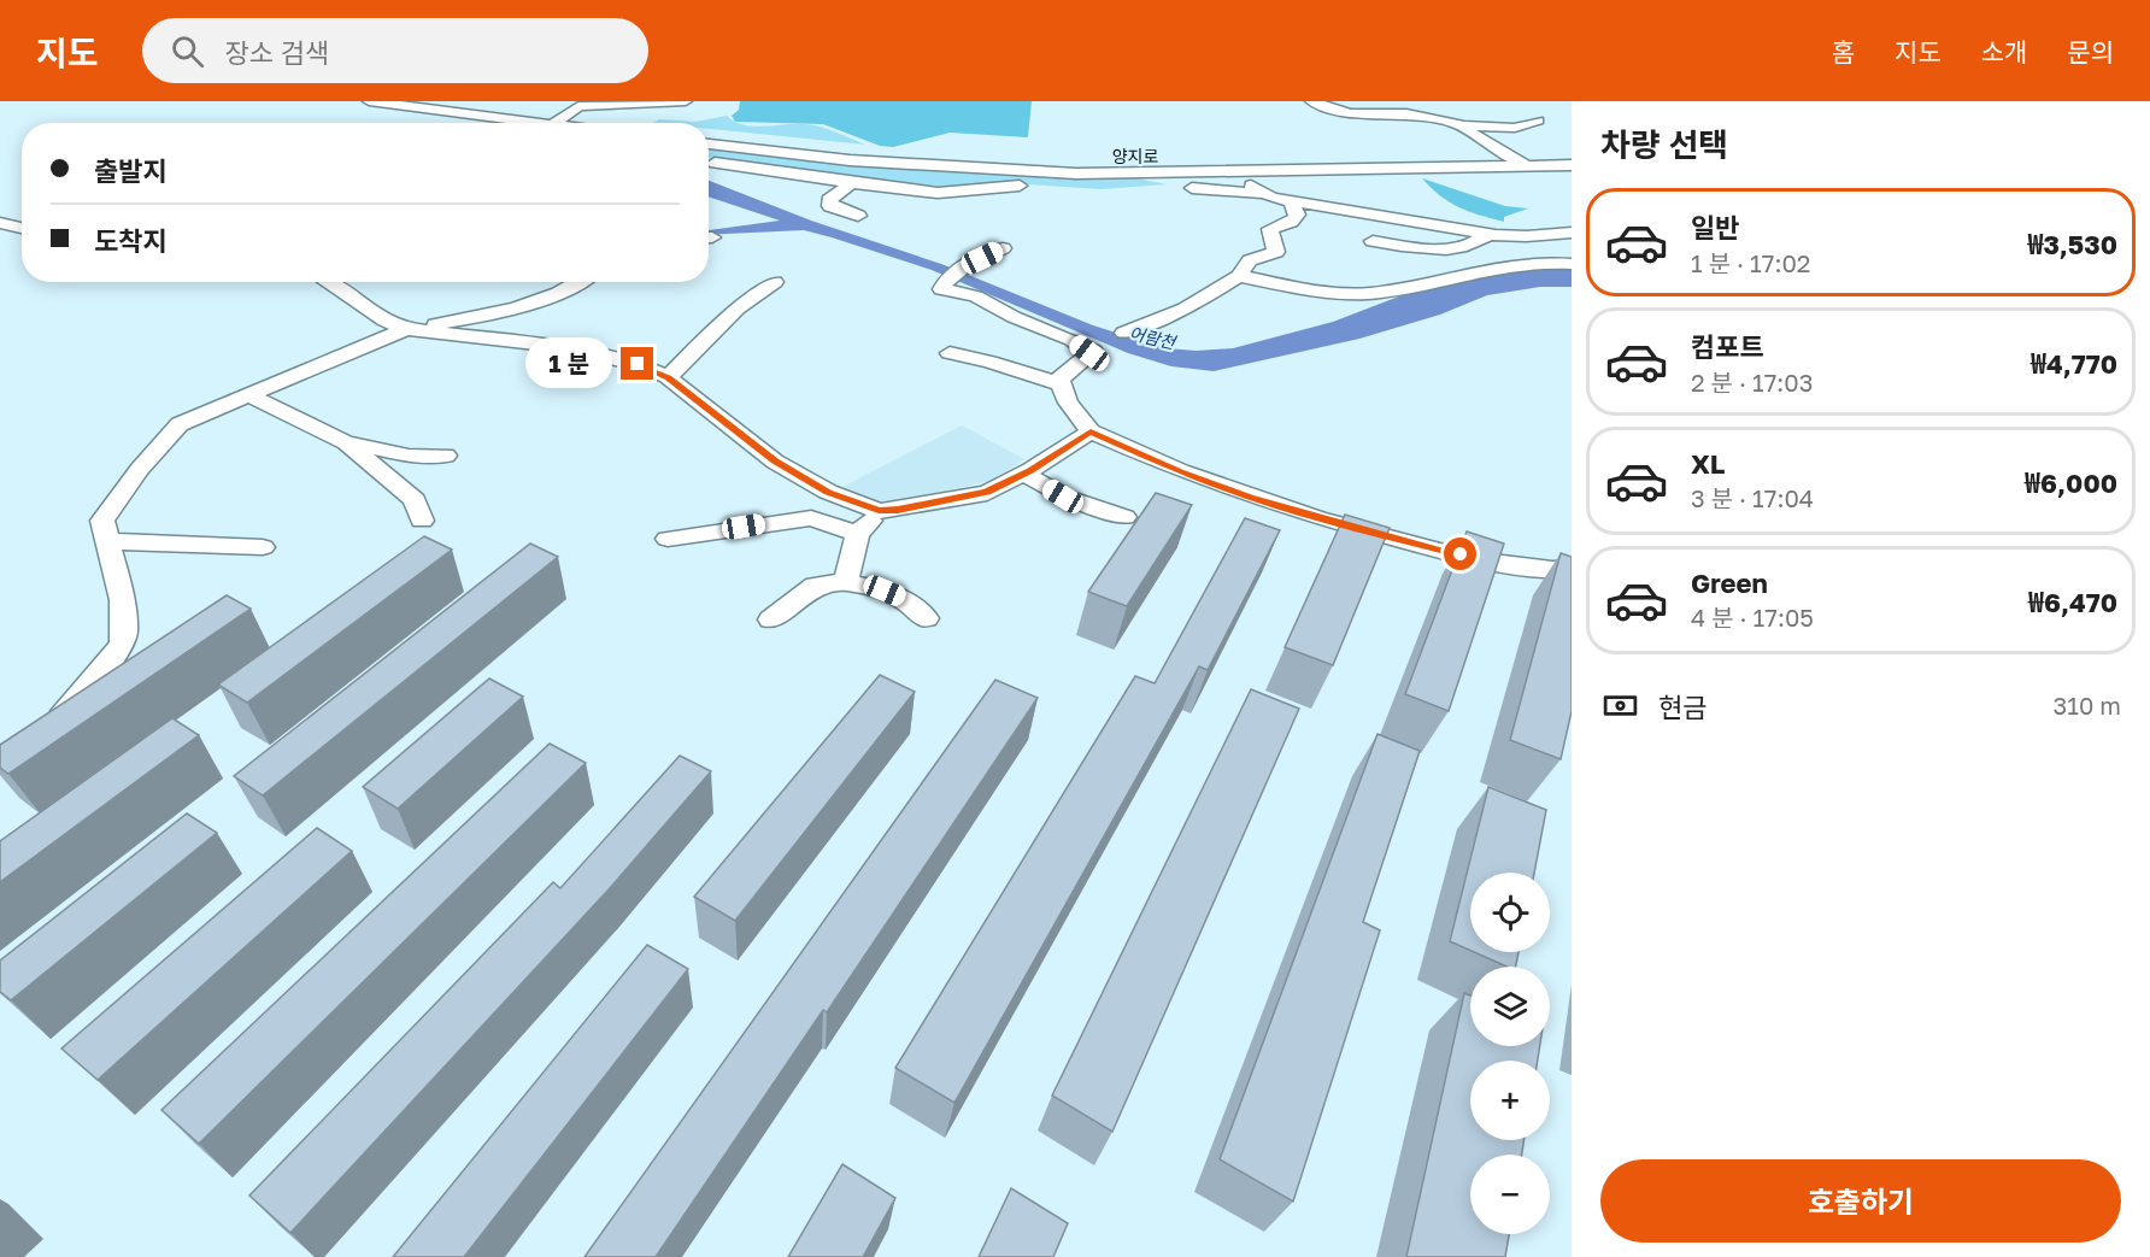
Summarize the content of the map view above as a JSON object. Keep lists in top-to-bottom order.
{
  "streets": {
    "street": ["양지로"]
  },
  "water": ["어람천"],
  "page": {
    "header": "지도",
    "search": "장소 검색",
    "nav": [
      "홈",
      "지도",
      "소개",
      "문의"
    ],
    "heading": "차량 선택",
    "banner": ["출발지", "도착지"],
    "list": [
      {
        "name": "일반",
        "note": "1 분 · 17:02",
        "value": "₩3,530"
      },
      {
        "name": "컴포트",
        "note": "2 분 · 17:03",
        "value": "₩4,770"
      },
      {
        "name": "XL",
        "note": "3 분 · 17:04",
        "value": "₩6,000"
      },
      {
        "name": "Green",
        "note": "4 분 · 17:05",
        "value": "₩6,470"
      }
    ],
    "bubble": "1 분",
    "pay": ["현금", "310 m"],
    "map_buttons": ["+", "−"],
    "buttons": "호출하기"
  }
}
